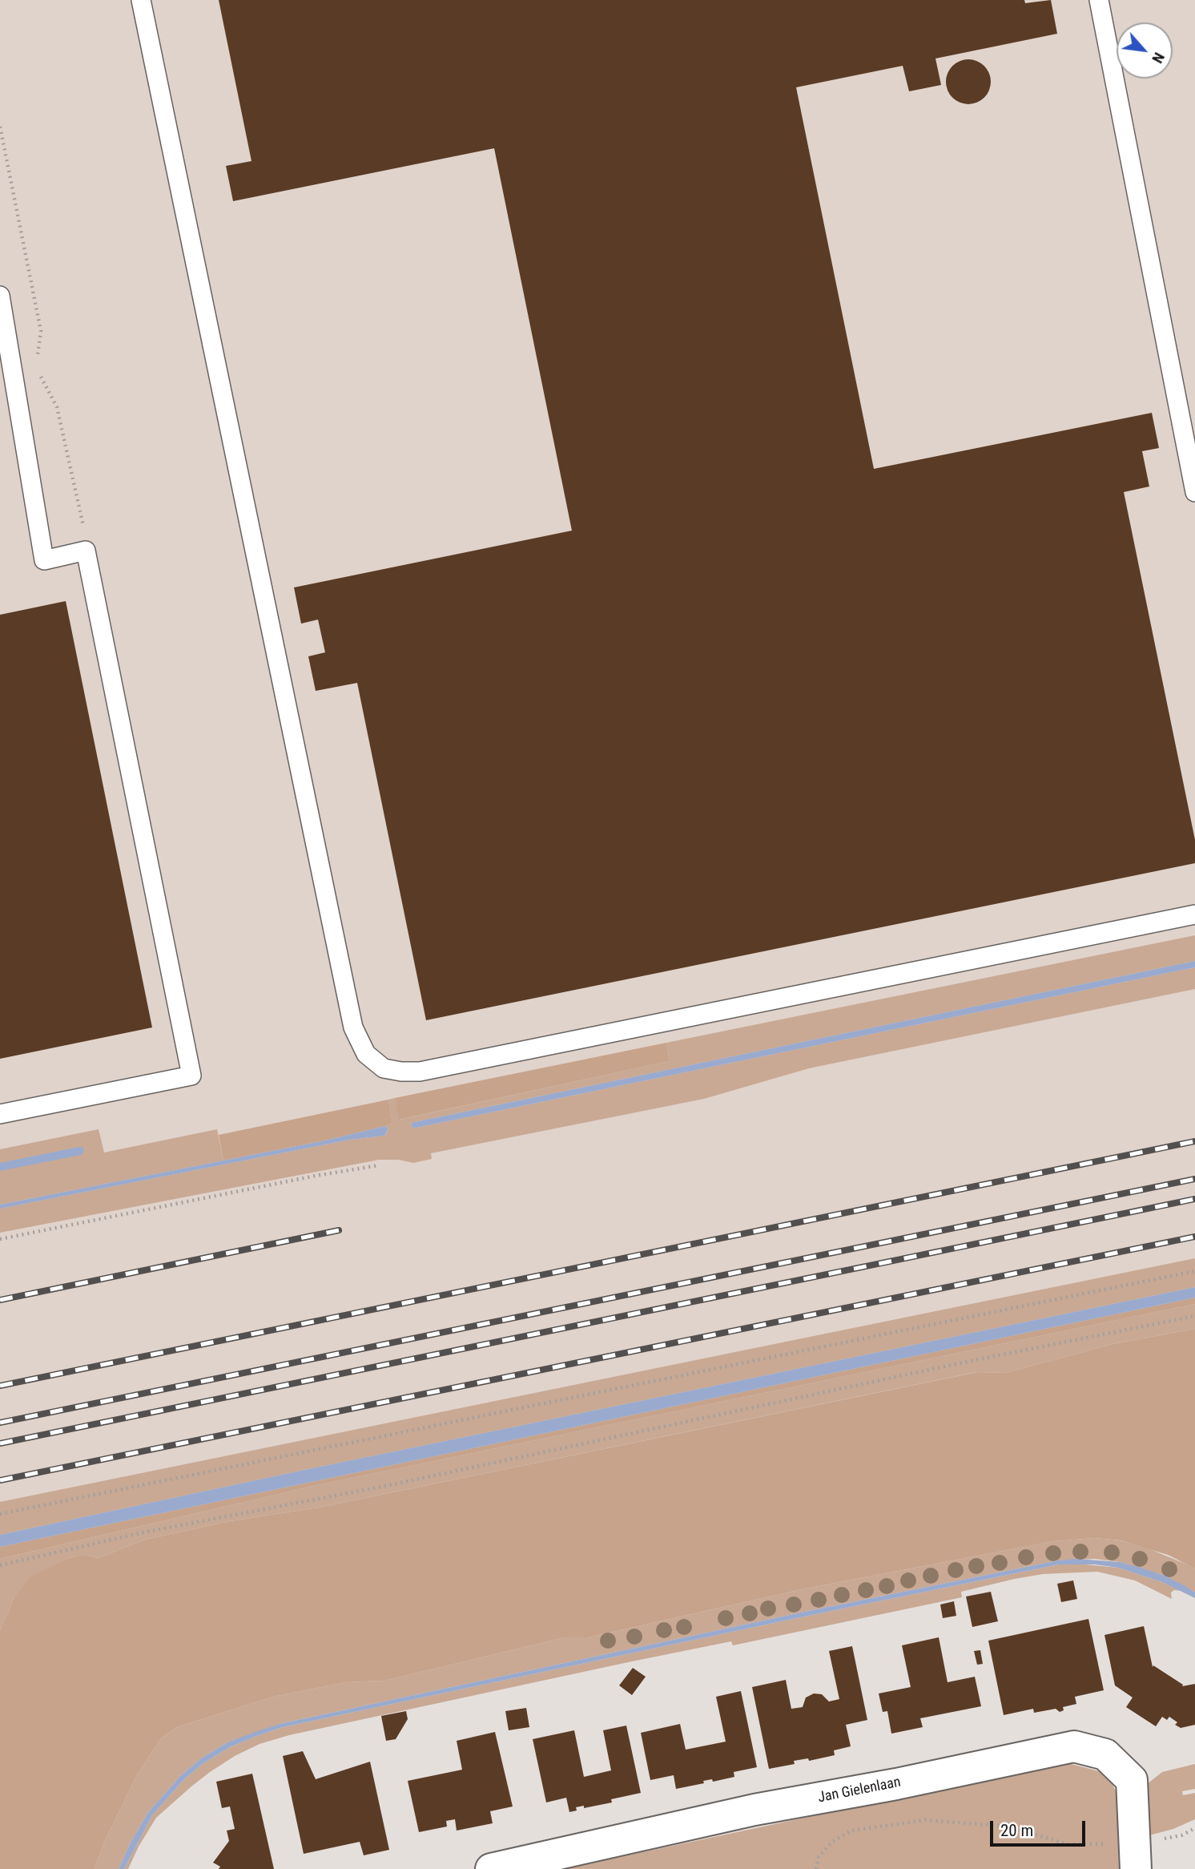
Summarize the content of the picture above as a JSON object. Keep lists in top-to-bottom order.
{
  "streets": {
    "street": ["Jan Gielenlaan"]
  },
  "scale_bar": "20 m",
  "north": "bottom right"
}
